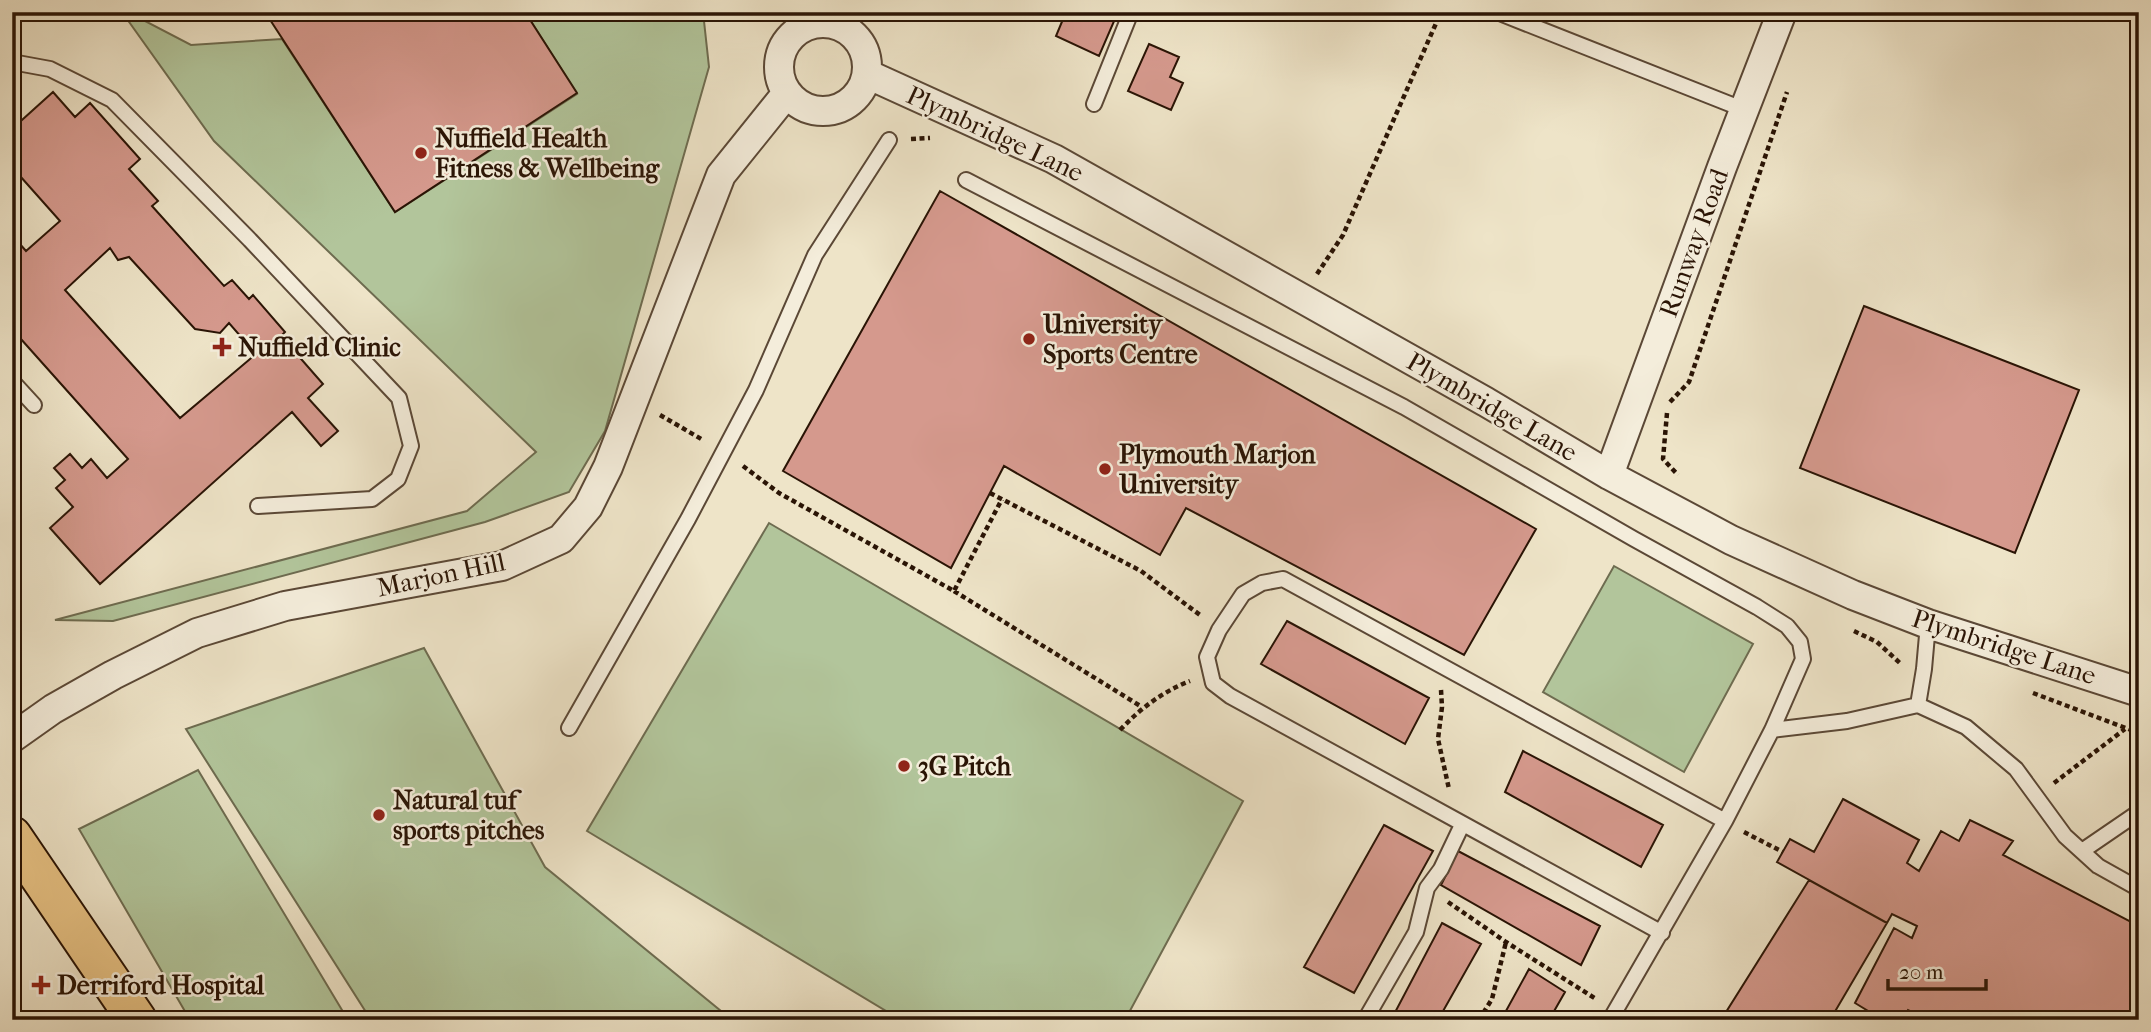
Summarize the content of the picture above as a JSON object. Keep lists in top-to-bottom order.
{
  "streets": {
    "street": ["Plymbridge Lane", "Runway Road", "Marjon Hill"]
  },
  "crossings": [
    ["Plymbridge Lane", "Runway Road"],
    ["Plymbridge Lane", "Marjon Hill"]
  ],
  "places": {
    "other": [
      "Nuffield Health Fitness & Wellbeing",
      "University Sports Centre",
      "Plymouth Marjon University",
      "3G Pitch",
      "Natural tuf sports pitches"
    ],
    "health": ["Nuffield Clinic", "Derriford Hospital"]
  },
  "scale_bar": "20 m"
}
